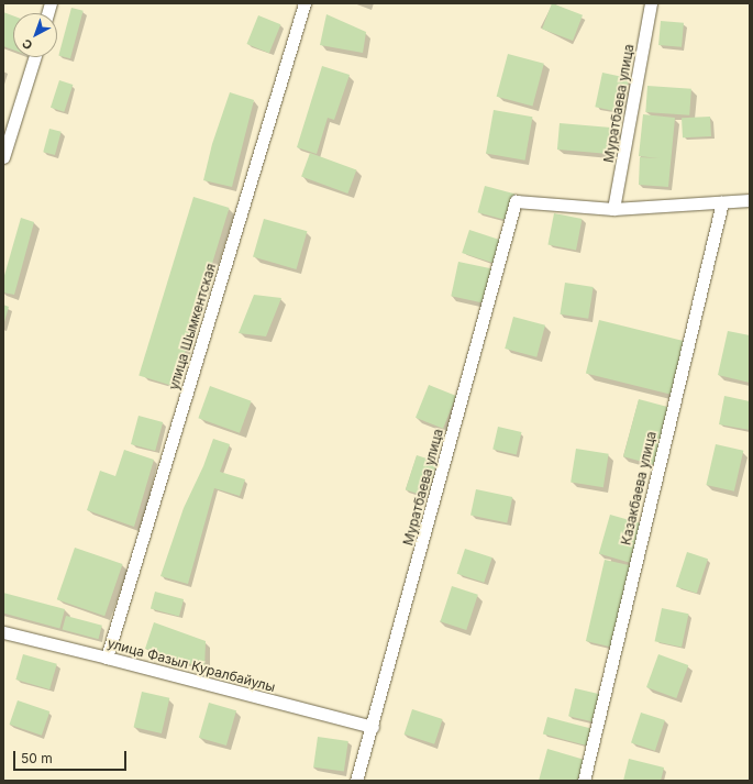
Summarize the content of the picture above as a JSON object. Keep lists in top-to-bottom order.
{
  "streets": {
    "street": [
      "Муратбаева улица",
      "улица Шымкентская",
      "Казакбаева улица",
      "улица Фазыл Куралбайулы"
    ]
  },
  "crossings": [
    ["Муратбаева улица", "улица Фазыл Куралбайулы"],
    ["улица Шымкентская", "улица Фазыл Куралбайулы"]
  ],
  "scale_bar": "50 m",
  "north": "bottom left"
}
